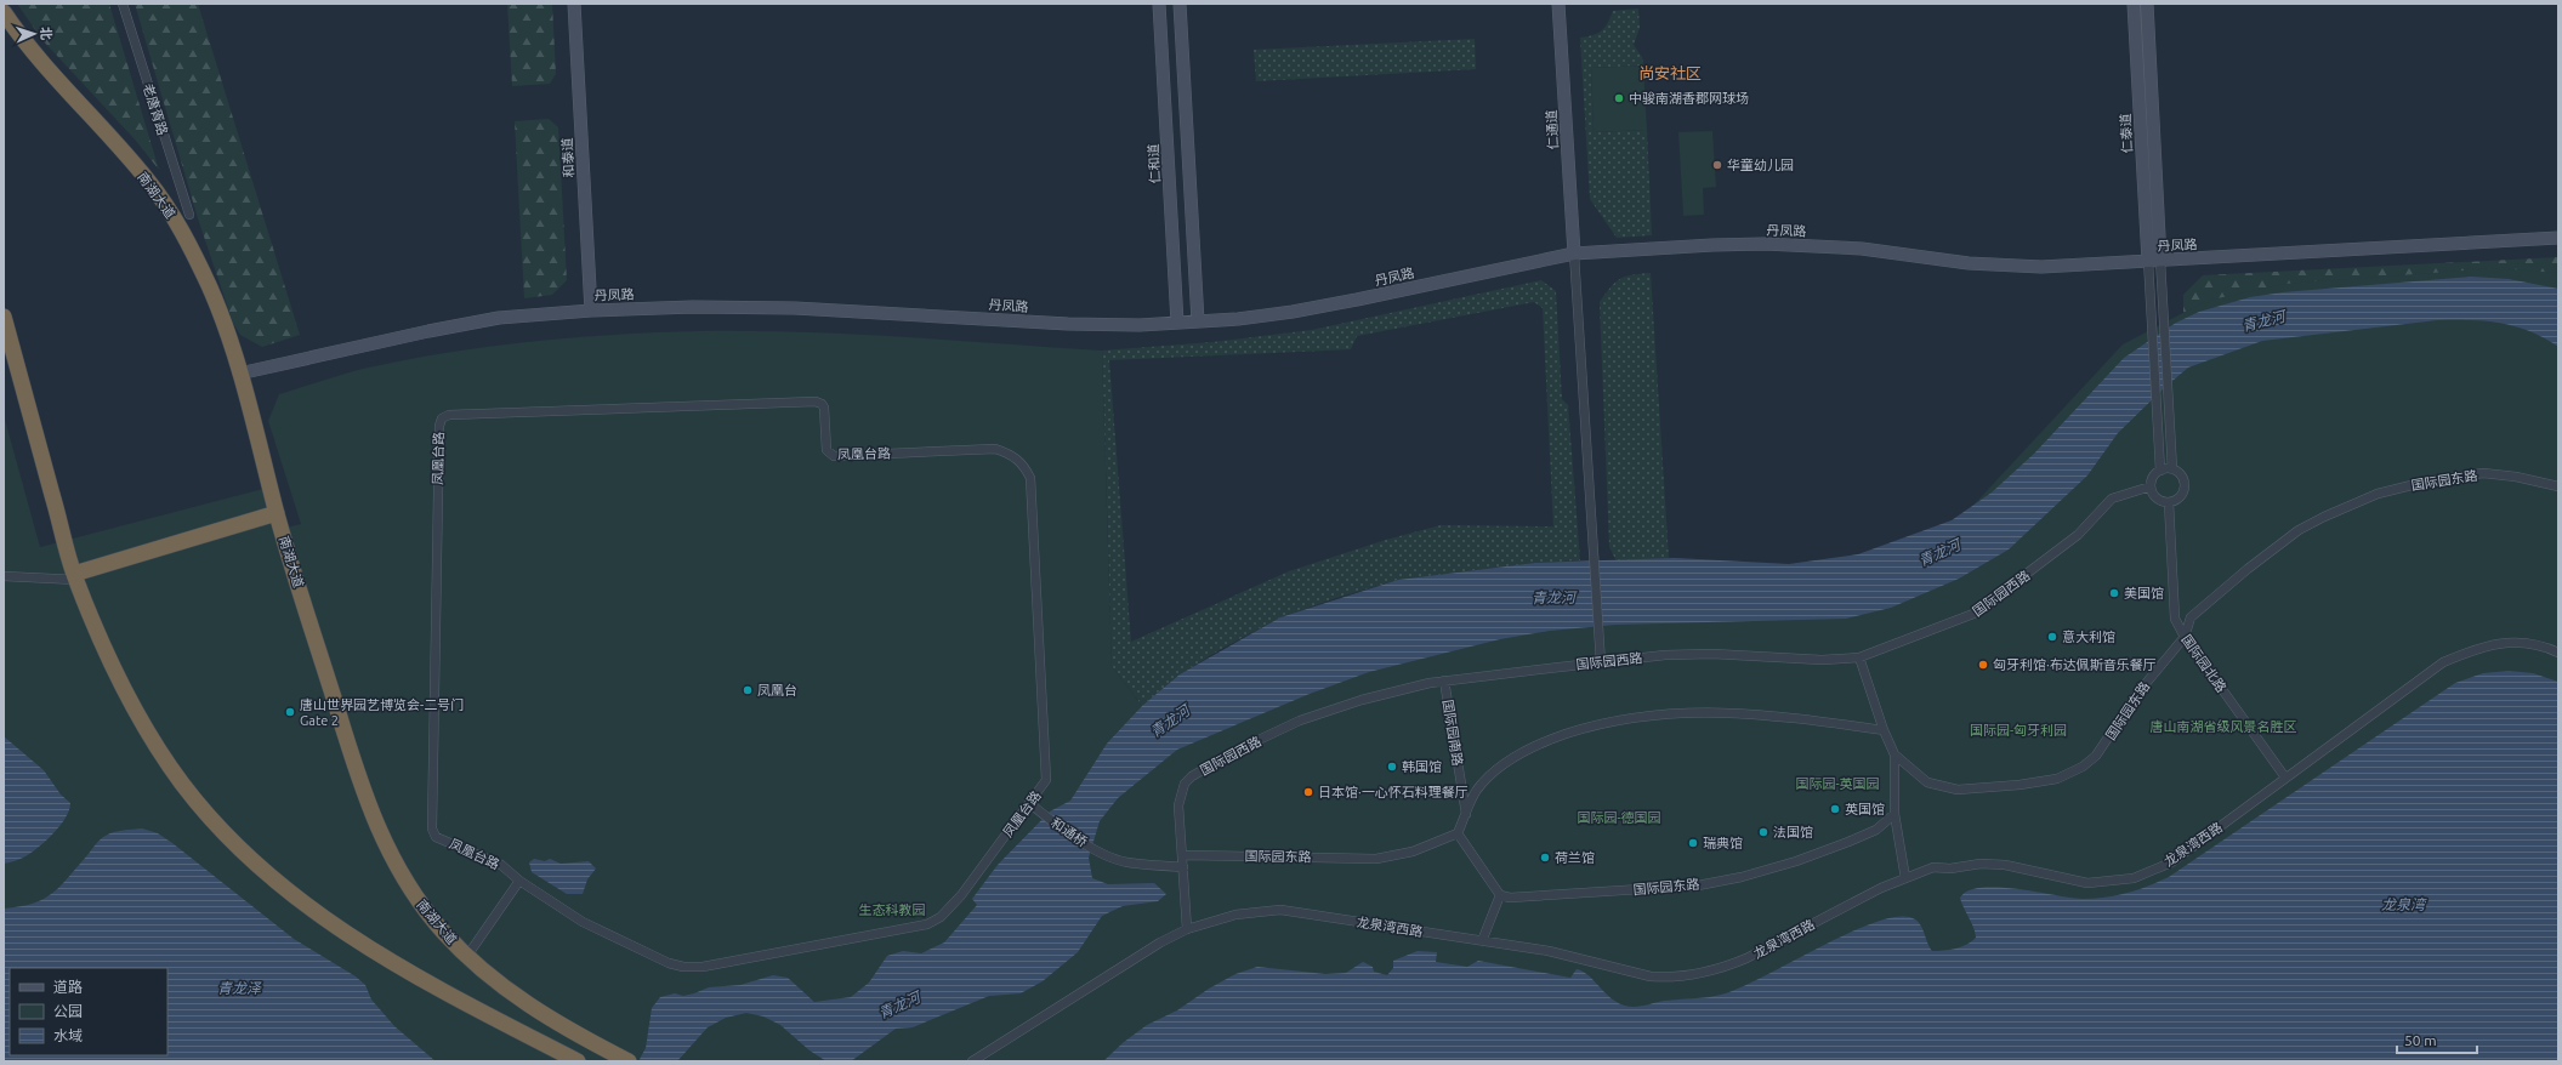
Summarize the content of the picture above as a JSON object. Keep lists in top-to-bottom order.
{
  "streets": {
    "highway": ["南湖大道"],
    "main road": [
      "仁通道",
      "仁泰道",
      "和泰道",
      "仁和道",
      "丹凤路"
    ],
    "street": [
      "老唐胥路",
      "凤凰台路",
      "国际园东路",
      "国际园西路",
      "国际园北路",
      "国际园南路",
      "和通桥",
      "龙泉湾西路"
    ]
  },
  "crossings": [
    ["仁通道", "丹凤路"],
    ["仁泰道", "丹凤路"],
    ["和泰道", "丹凤路"],
    ["仁和道", "丹凤路"],
    ["南湖大道", "丹凤路"],
    ["凤凰台路", "和通桥"],
    ["国际园东路", "国际园西路"],
    ["国际园东路", "国际园北路"],
    ["国际园西路", "国际园北路"],
    ["国际园西路", "国际园南路"],
    ["国际园西路", "和通桥"],
    ["国际园西路", "龙泉湾西路"],
    ["国际园北路", "龙泉湾西路"]
  ],
  "districts": ["尚安社区"],
  "water": ["青龙河", "龙泉湾", "青龙泽"],
  "parks": [
    "唐山南湖省级风景名胜区",
    "国际园-匈牙利园",
    "国际园-英国园",
    "国际园-德国园",
    "生态科教园"
  ],
  "places": [
    "中骏南湖香郡网球场",
    "华童幼儿园",
    "美国馆",
    "意大利馆",
    "匈牙利馆·布达佩斯音乐餐厅",
    "凤凰台",
    "唐山世界园艺博览会-二号门 Gate 2",
    "韩国馆",
    "日本馆·一心怀石料理餐厅",
    "英国馆",
    "法国馆",
    "瑞典馆",
    "荷兰馆"
  ],
  "legend": ["道路", "公园", "水域"],
  "scale_bar": "50 m",
  "north": "right"
}
